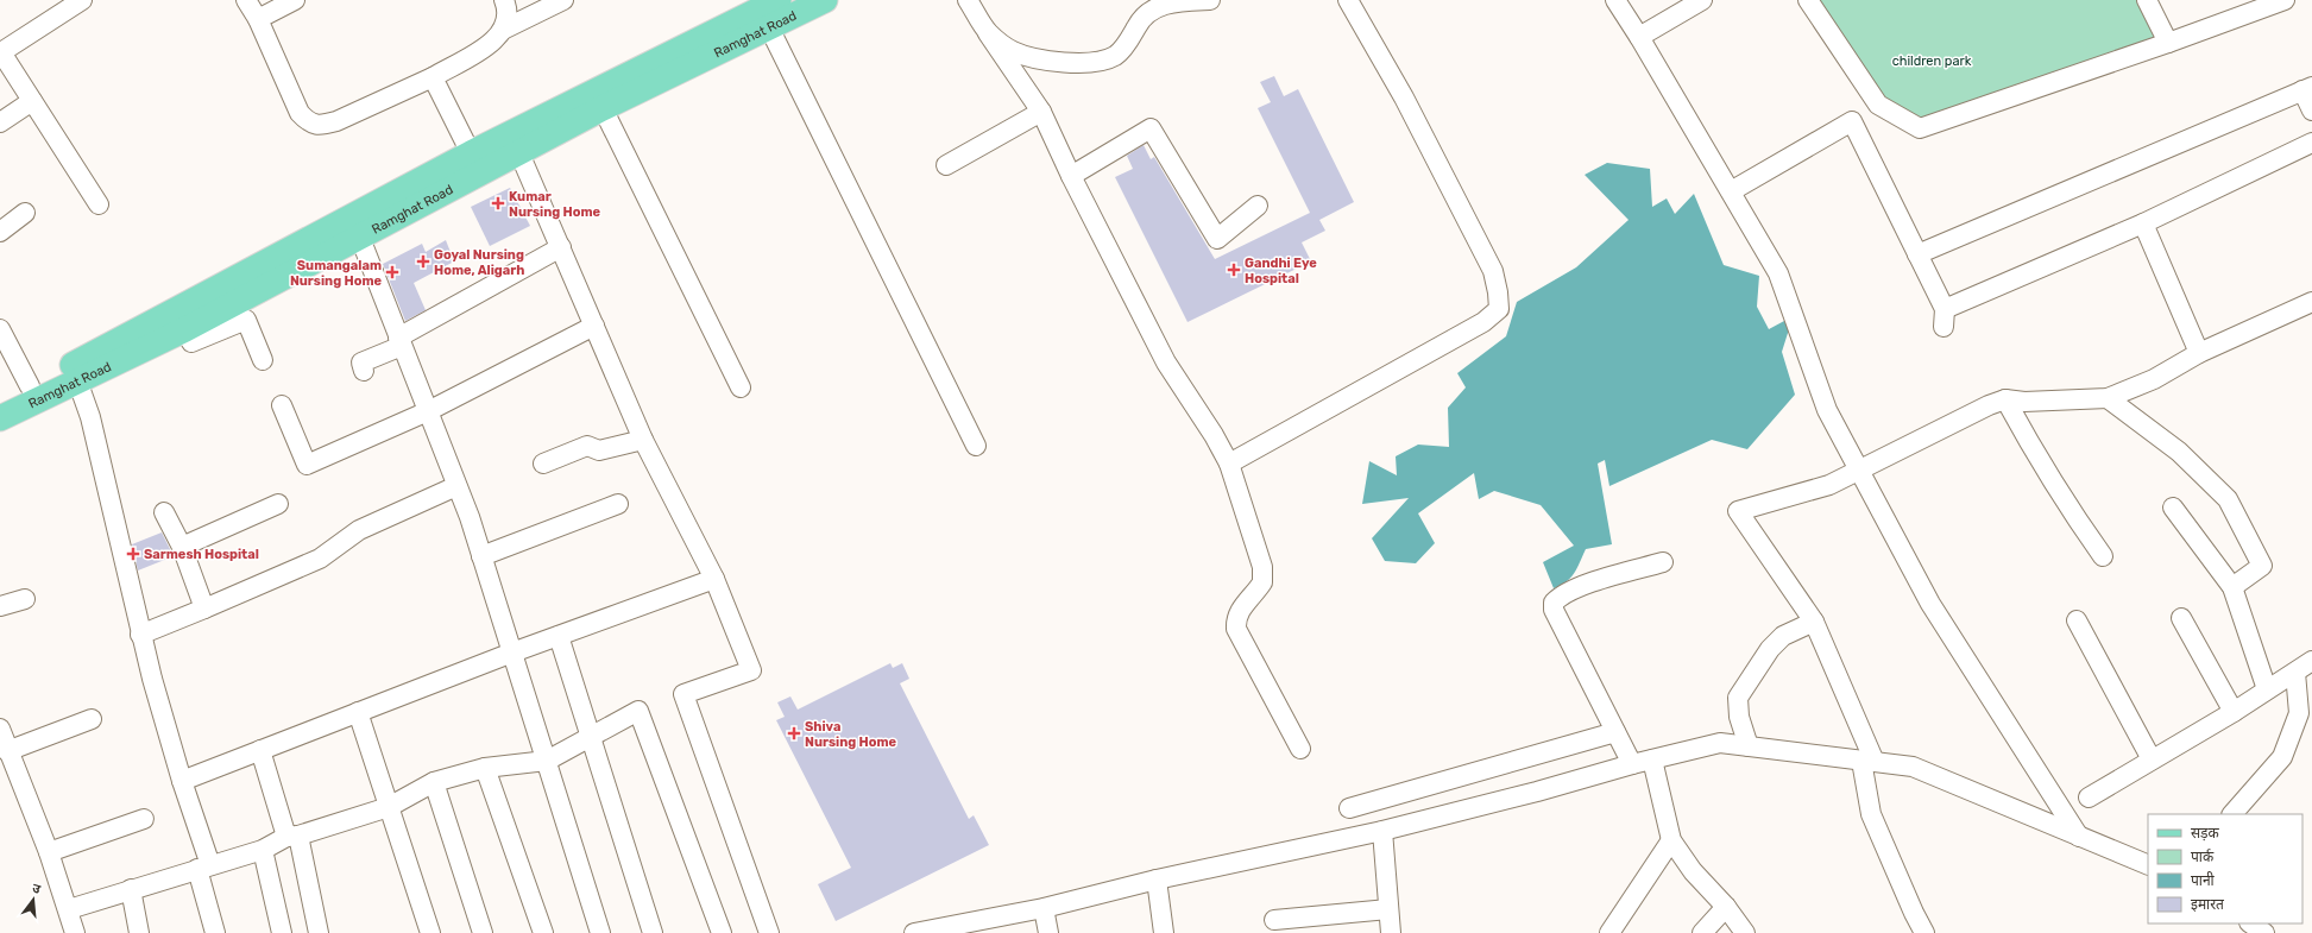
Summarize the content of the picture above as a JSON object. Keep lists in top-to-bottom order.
{
  "streets": {
    "main road": ["Ramghat Road"]
  },
  "parks": ["children park"],
  "places": {
    "health": [
      "Kumar Nursing Home",
      "Goyal Nursing Home, Aligarh",
      "Gandhi Eye Hospital",
      "Sumangalam Nursing Home",
      "Sarmesh Hospital",
      "Shiva Nursing Home"
    ]
  },
  "legend": [
    "सड़क",
    "पार्क",
    "पानी",
    "इमारत"
  ],
  "north": "top"
}
